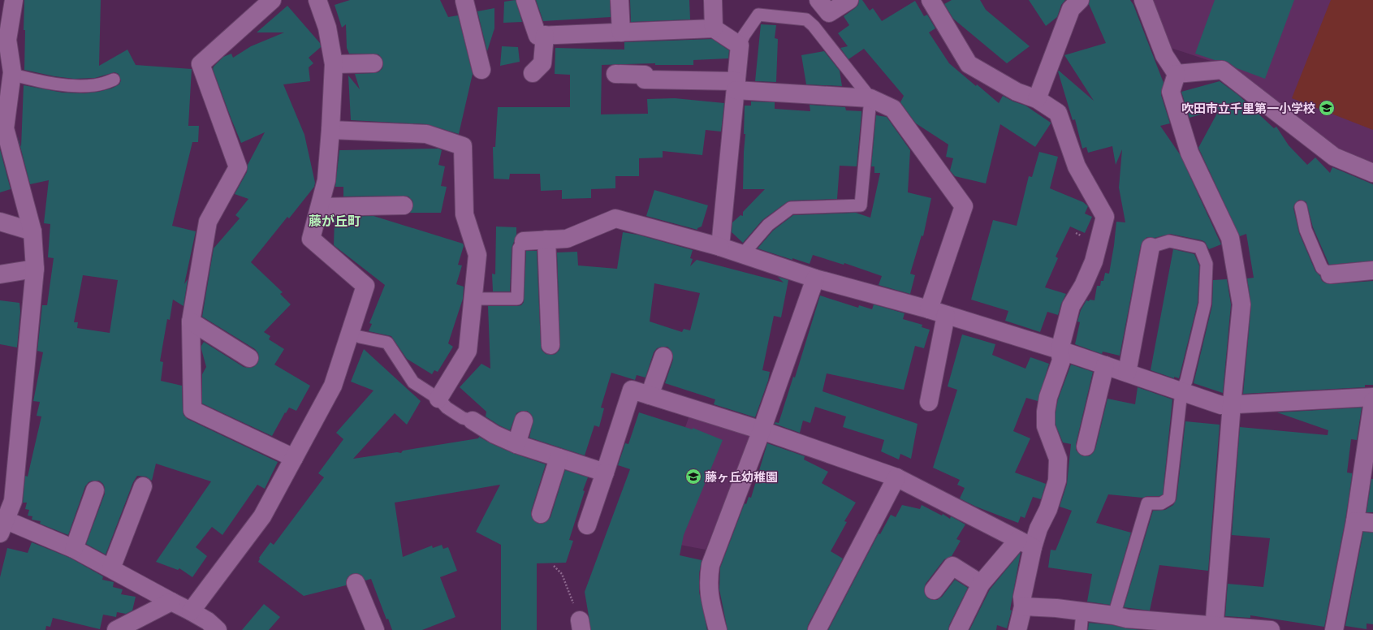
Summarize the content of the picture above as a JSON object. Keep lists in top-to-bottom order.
{
  "districts": ["藤が丘町"],
  "places": {
    "school or university": ["吹田市立千里第一小学校", "藤ヶ丘幼稚園"]
  }
}
